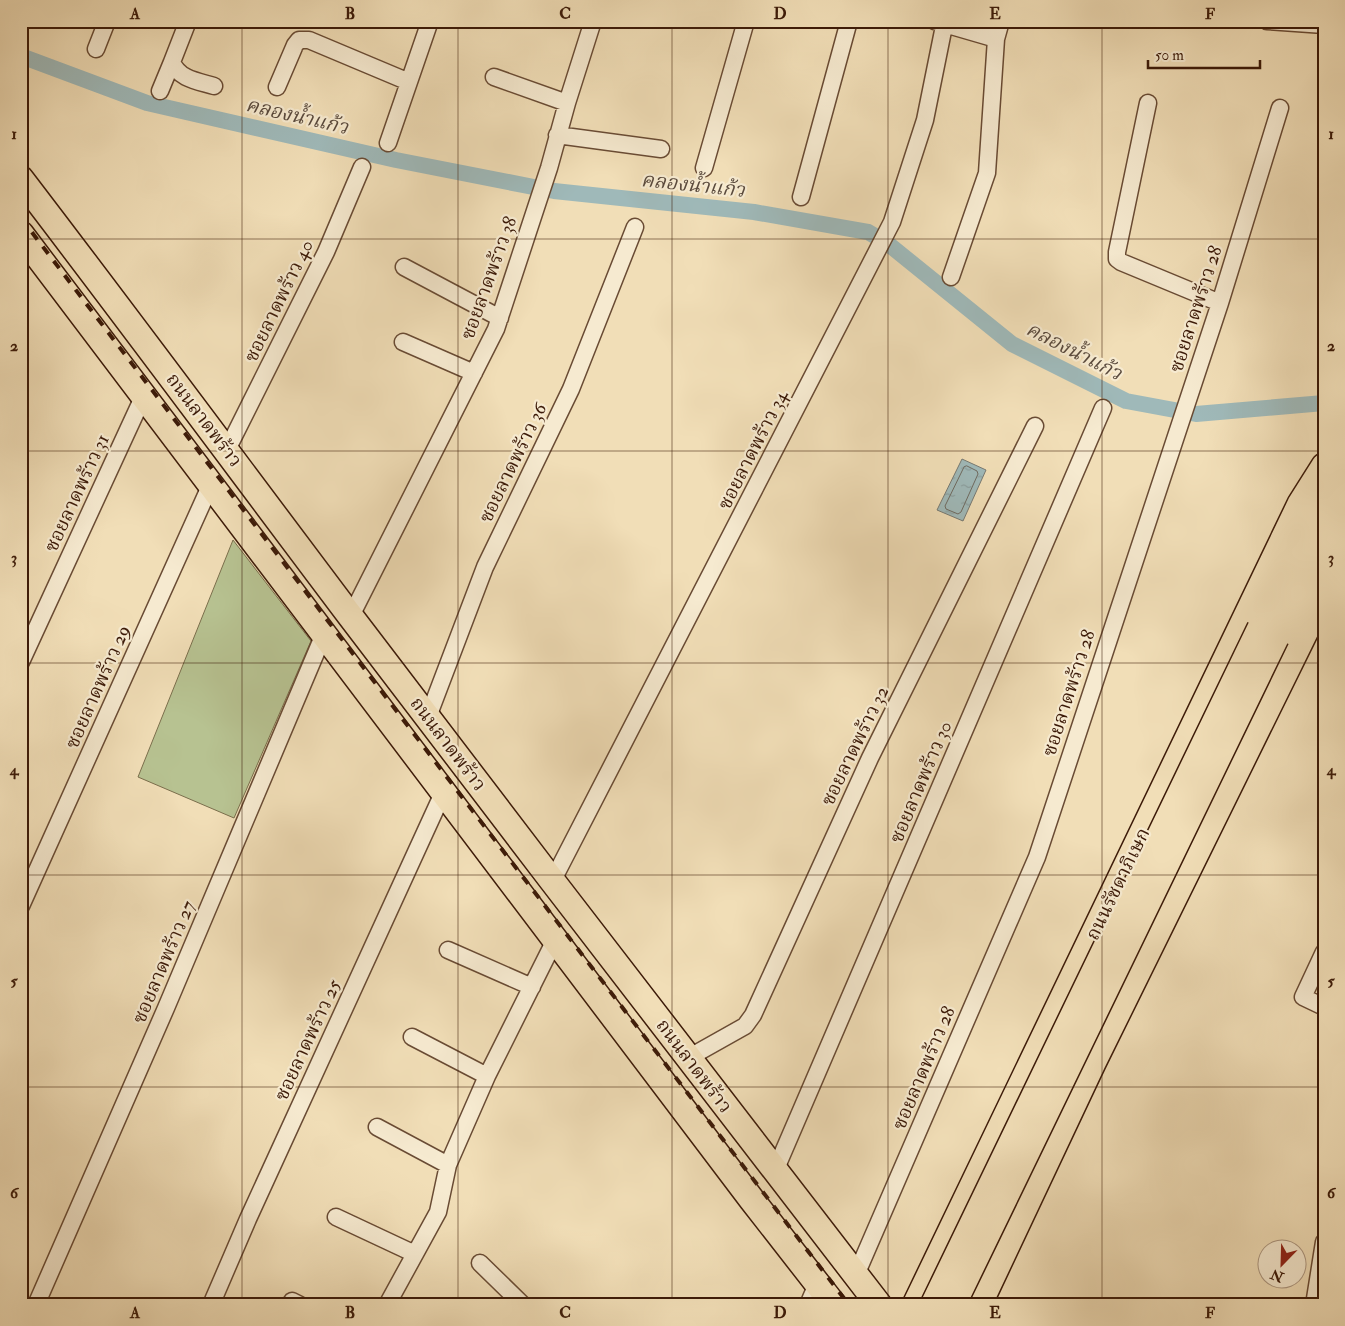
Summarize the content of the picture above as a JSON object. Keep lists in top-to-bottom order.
{
  "streets": {
    "main road": ["ถนนลาดพร้าว", "ถนนรัชดาภิเษก"],
    "street": [
      "ซอยลาดพร้าว 38",
      "ซอยลาดพร้าว 40",
      "ซอยลาดพร้าว 28",
      "ซอยลาดพร้าว 34",
      "ซอยลาดพร้าว 36",
      "ซอยลาดพร้าว 31",
      "ซอยลาดพร้าว 29",
      "ซอยลาดพร้าว 32",
      "ซอยลาดพร้าว 30",
      "ซอยลาดพร้าว 27",
      "ซอยลาดพร้าว 25"
    ]
  },
  "crossings": [
    ["ซอยลาดพร้าว 38", "ถนนลาดพร้าว"],
    ["ซอยลาดพร้าว 40", "ถนนลาดพร้าว"],
    ["ซอยลาดพร้าว 28", "ถนนลาดพร้าว"],
    ["ถนนลาดพร้าว", "ซอยลาดพร้าว 34"],
    ["ถนนลาดพร้าว", "ซอยลาดพร้าว 36"],
    ["ถนนลาดพร้าว", "ซอยลาดพร้าว 31"],
    ["ถนนลาดพร้าว", "ซอยลาดพร้าว 29"],
    ["ถนนลาดพร้าว", "ซอยลาดพร้าว 32"],
    ["ถนนลาดพร้าว", "ซอยลาดพร้าว 30"],
    ["ถนนลาดพร้าว", "ซอยลาดพร้าว 27"],
    ["ถนนลาดพร้าว", "ซอยลาดพร้าว 25"]
  ],
  "water": ["คลองน้ำแก้ว"],
  "scale_bar": "50 m",
  "north": "bottom left",
  "grid": {
    "columns": [
      "A",
      "B",
      "C",
      "D",
      "E",
      "F"
    ],
    "rows": [
      "1",
      "2",
      "3",
      "4",
      "5",
      "6"
    ]
  }
}
